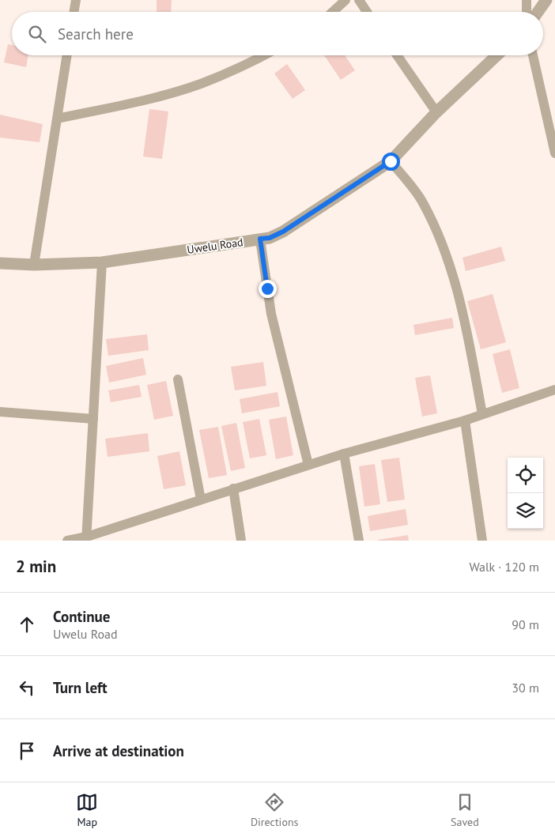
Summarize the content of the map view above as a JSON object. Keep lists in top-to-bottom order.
{
  "streets": {
    "street": ["Uwelu Road"]
  },
  "page": {
    "search": "Search here",
    "heading": ["2 min", "Walk · 120 m"],
    "list": [
      ["Continue", "Uwelu Road", "90 m"],
      ["Turn left", "30 m"],
      "Arrive at destination"
    ],
    "nav": ["Map", "Directions", "Saved"]
  }
}
